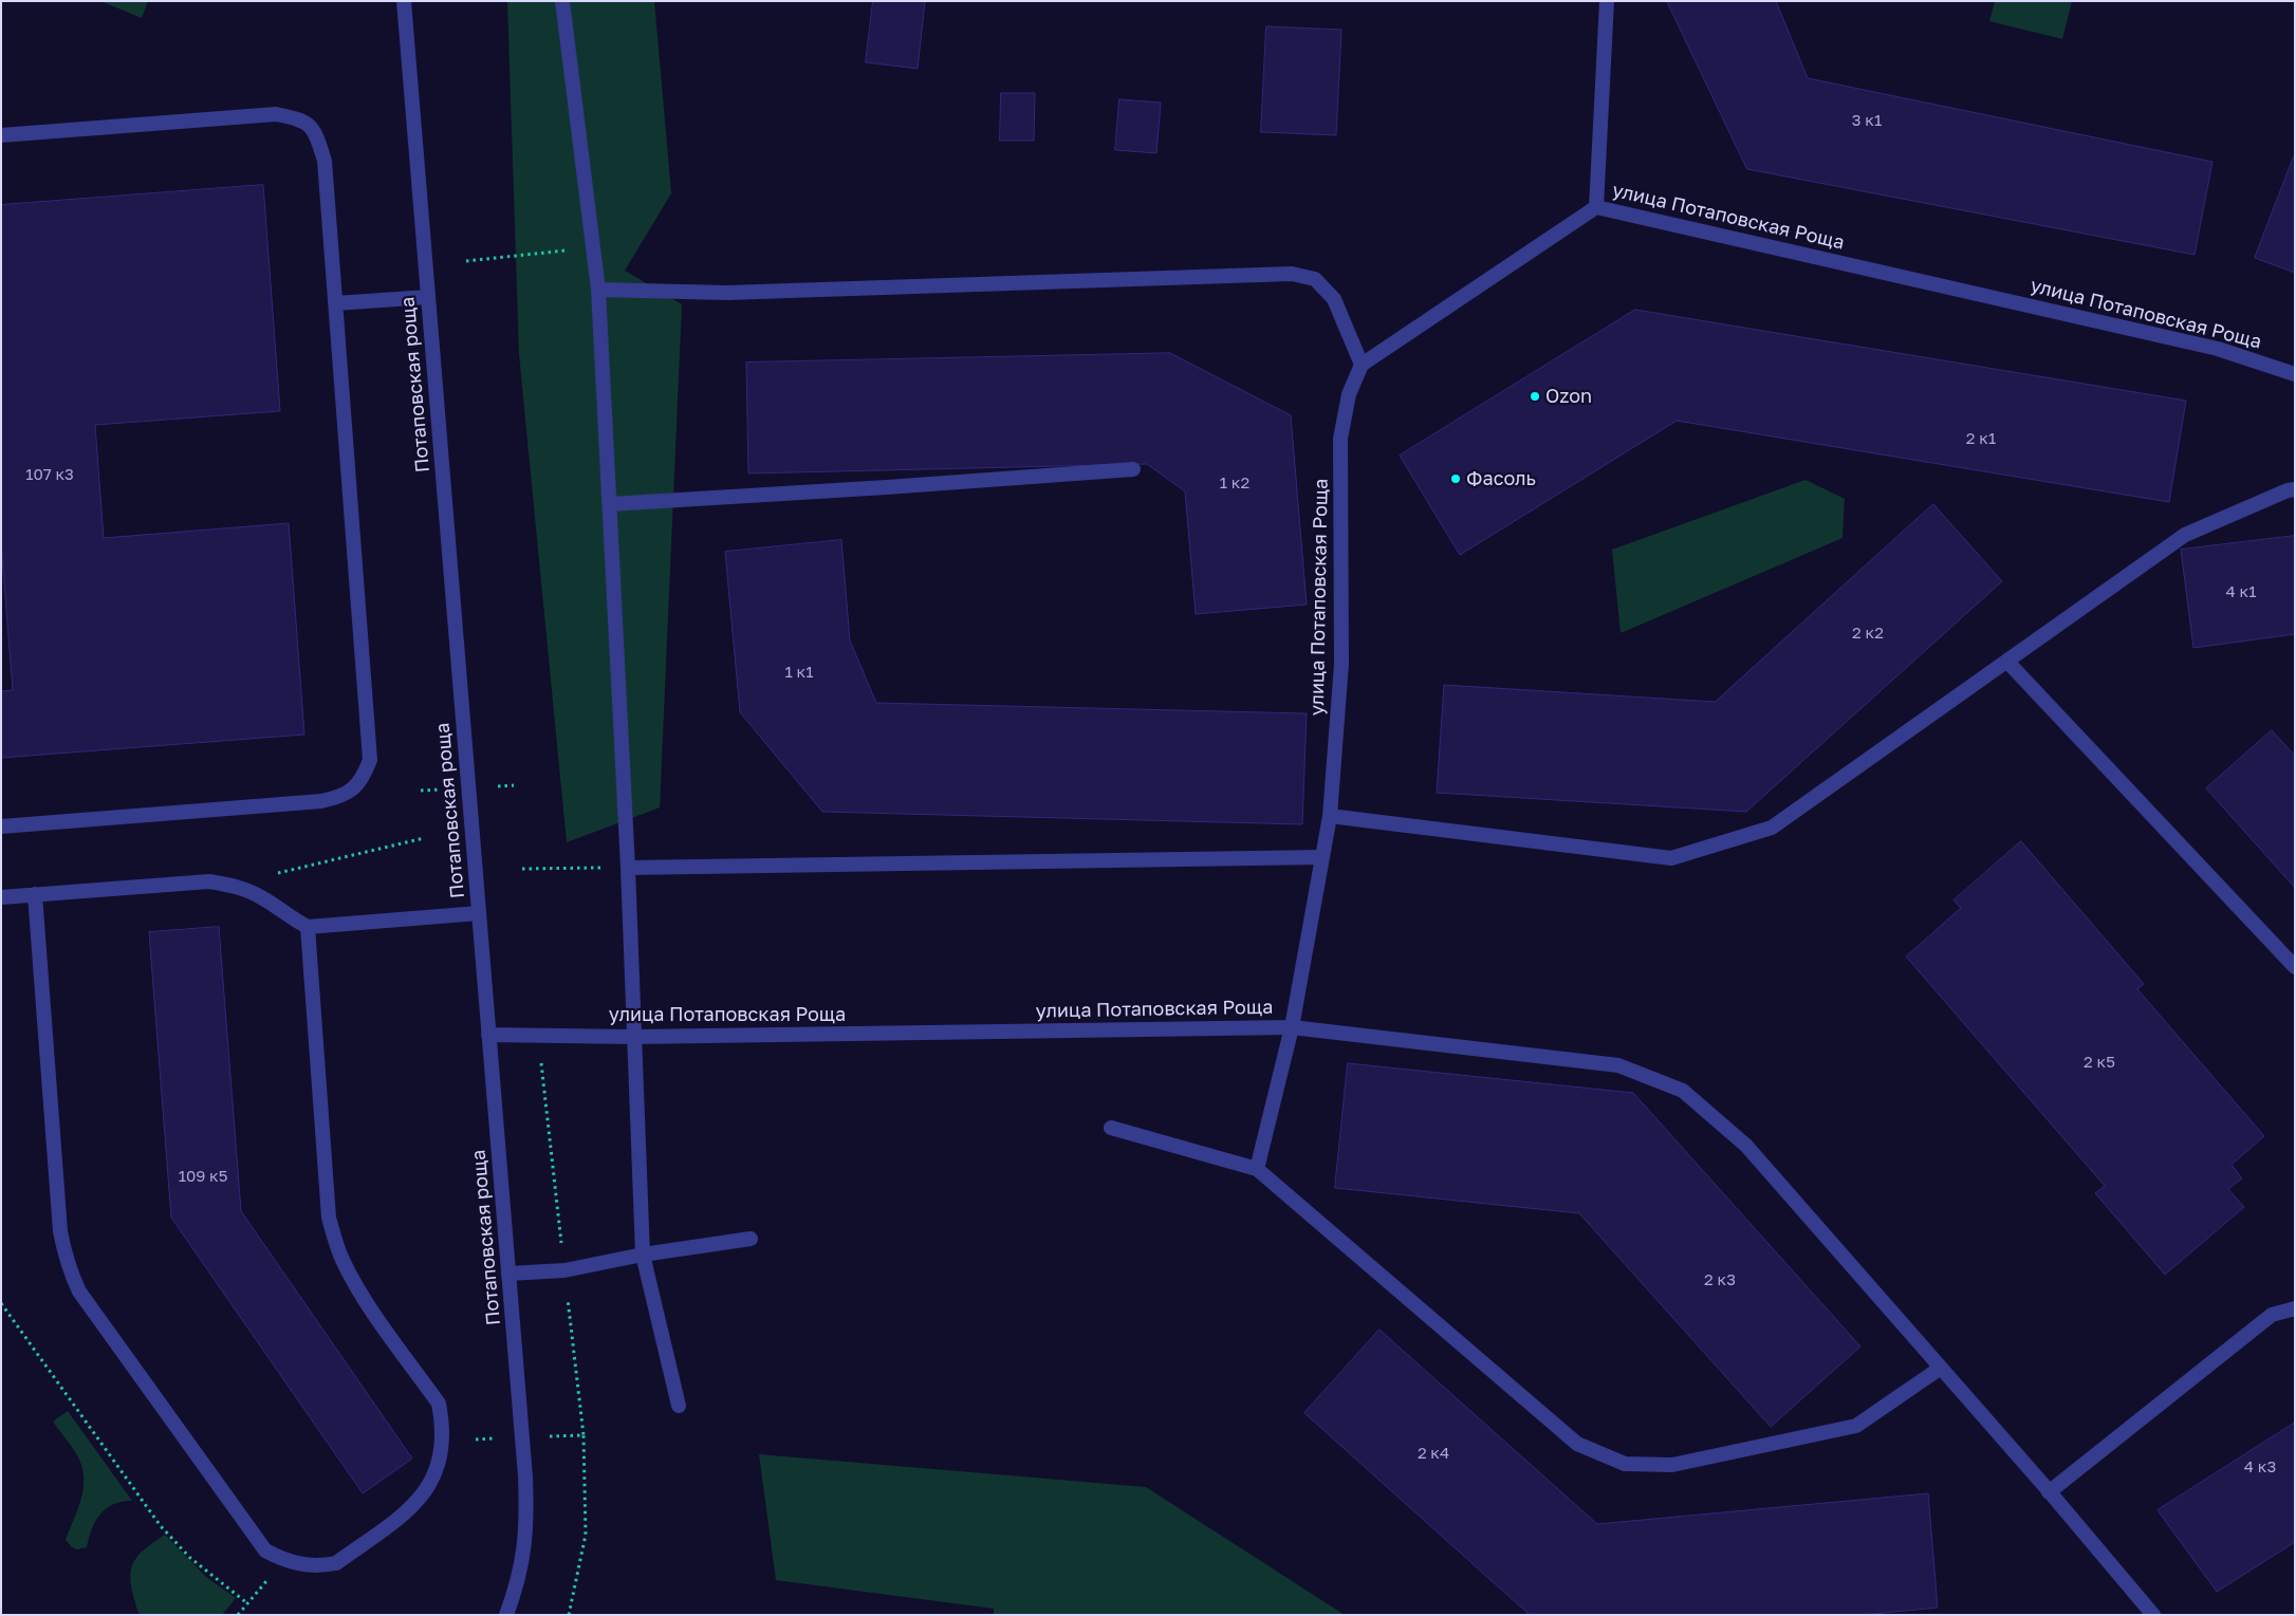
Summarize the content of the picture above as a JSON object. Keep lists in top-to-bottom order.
{
  "streets": {
    "street": ["улица Потаповская Роща", "Потаповская роща"]
  },
  "crossings": [
    ["улица Потаповская Роща", "Потаповская роща"]
  ],
  "places": ["Ozon", "Фасоль"],
  "house_numbers": [
    "3 к1",
    "2 к1",
    "107 к3",
    "1 к2",
    "4 к1",
    "2 к2",
    "1 к1",
    "2 к5",
    "109 к5",
    "2 к3",
    "2 к4",
    "4 к3"
  ]
}
